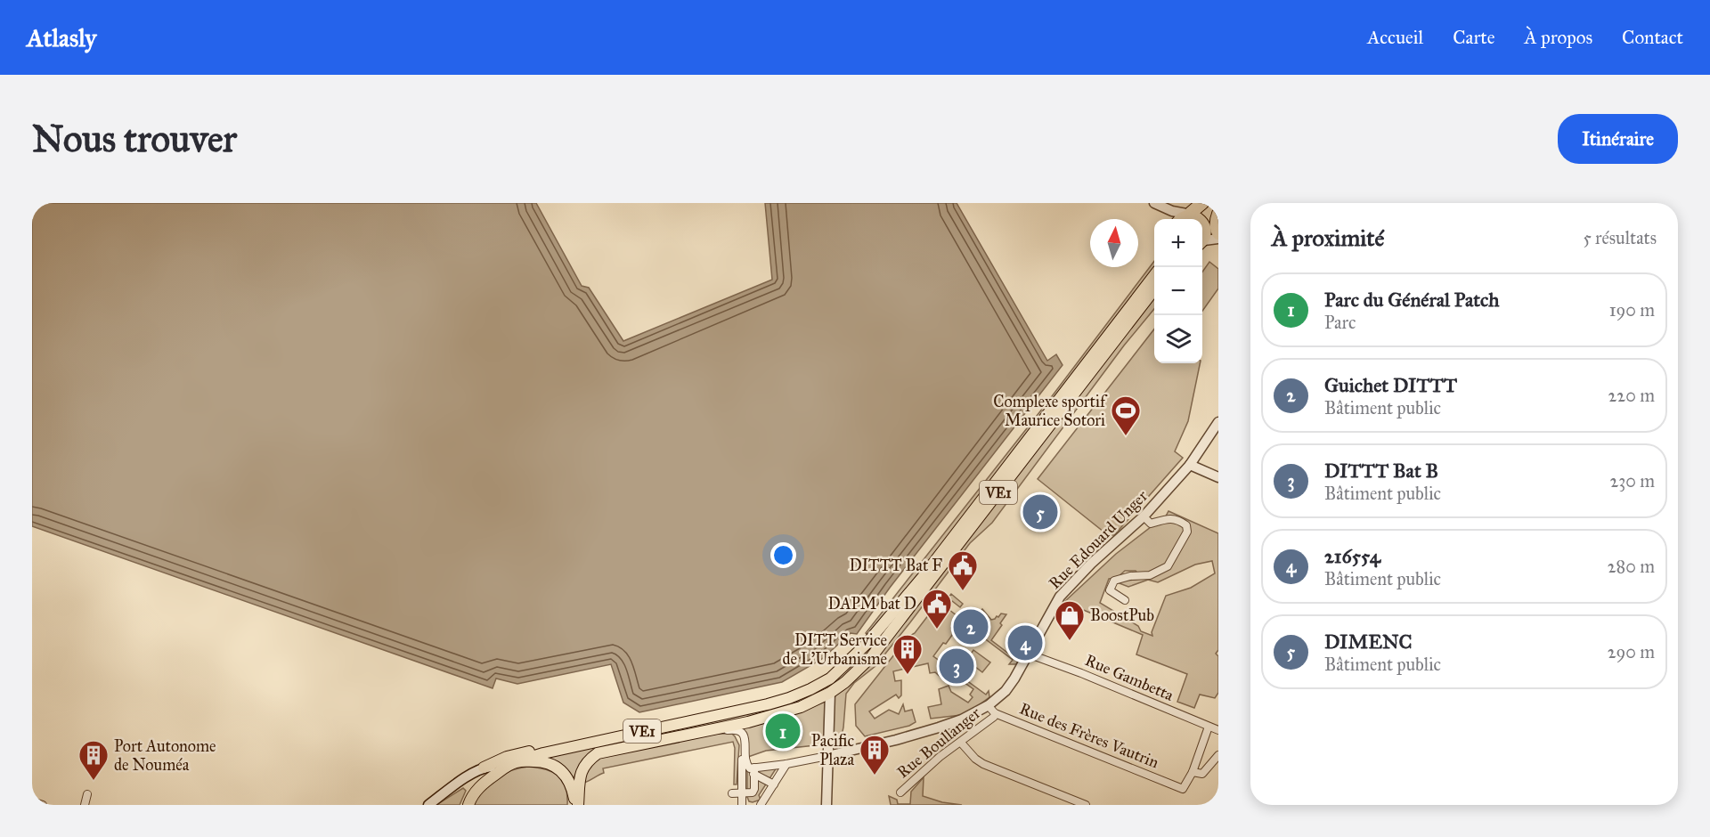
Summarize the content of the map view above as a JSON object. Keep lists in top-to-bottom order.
{
  "streets": {
    "main road": ["VE1"],
    "street": [
      "Rue Edouard Unger",
      "Rue Gambetta",
      "Rue des Frères Vautrin",
      "Rue Boullanger"
    ]
  },
  "crossings": [
    ["Rue Edouard Unger", "Rue Gambetta"],
    ["Rue Edouard Unger", "Rue des Frères Vautrin"],
    ["Rue Edouard Unger", "Rue Boullanger"],
    ["Rue des Frères Vautrin", "Rue Boullanger"]
  ],
  "places": {
    "sports": ["Complexe sportif Maurice Sotori"],
    "public building": ["DITTT Bat F", "DAPM bat D"],
    "shop": ["BoostPub"],
    "building": ["DITT Service de L'Urbanisme", "Pacific Plaza", "Port Autonome de Nouméa"]
  },
  "north": "top",
  "page": {
    "header": "Atlasly",
    "nav": [
      "Accueil",
      "Carte",
      "À propos",
      "Contact"
    ],
    "buttons": "Itinéraire",
    "title": "Nous trouver",
    "heading": ["À proximité", "5 résultats"],
    "map_buttons": ["+", "−"],
    "list": [
      {
        "mark": "1",
        "name": "Parc du Général Patch",
        "note": "Parc",
        "value": "190 m"
      },
      {
        "mark": "2",
        "name": "Guichet DITTT",
        "note": "Bâtiment public",
        "value": "220 m"
      },
      {
        "mark": "3",
        "name": "DITTT Bat B",
        "note": "Bâtiment public",
        "value": "230 m"
      },
      {
        "mark": "4",
        "name": "216554",
        "note": "Bâtiment public",
        "value": "280 m"
      },
      {
        "mark": "5",
        "name": "DIMENC",
        "note": "Bâtiment public",
        "value": "290 m"
      }
    ],
    "pins": [
      "5",
      "2",
      "4",
      "3",
      "1"
    ]
  }
}
